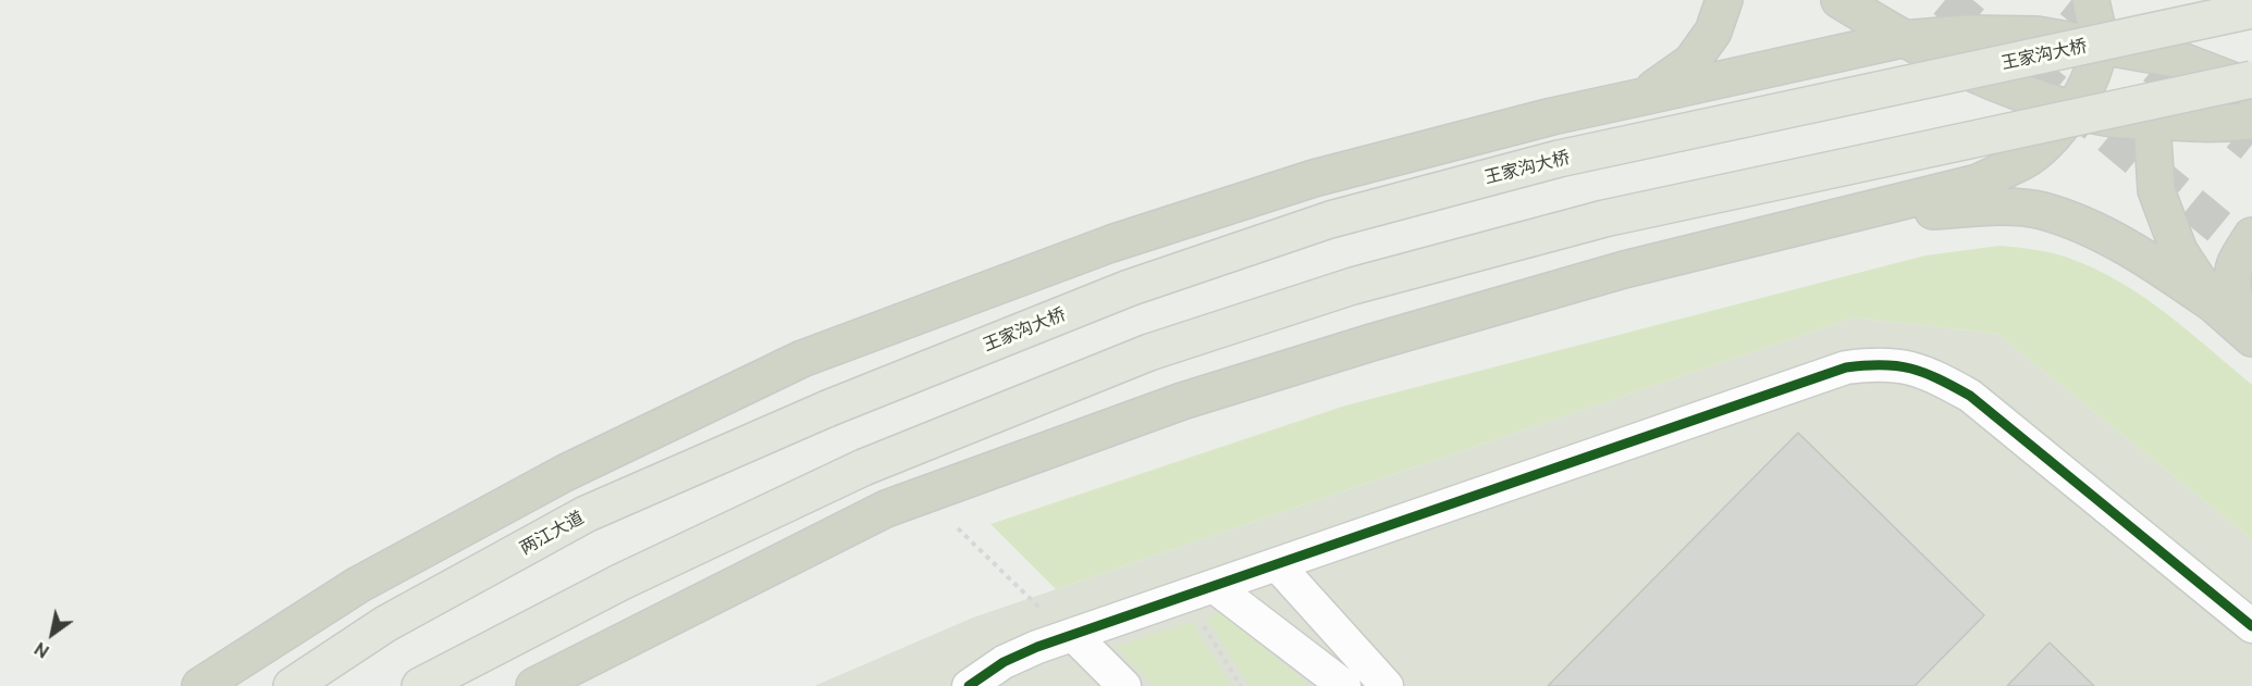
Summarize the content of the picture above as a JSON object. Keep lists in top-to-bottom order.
{
  "streets": {
    "main road": ["王家沟大桥", "两江大道"]
  },
  "crossings": [
    ["王家沟大桥", "两江大道"]
  ],
  "north": "bottom left"
}
